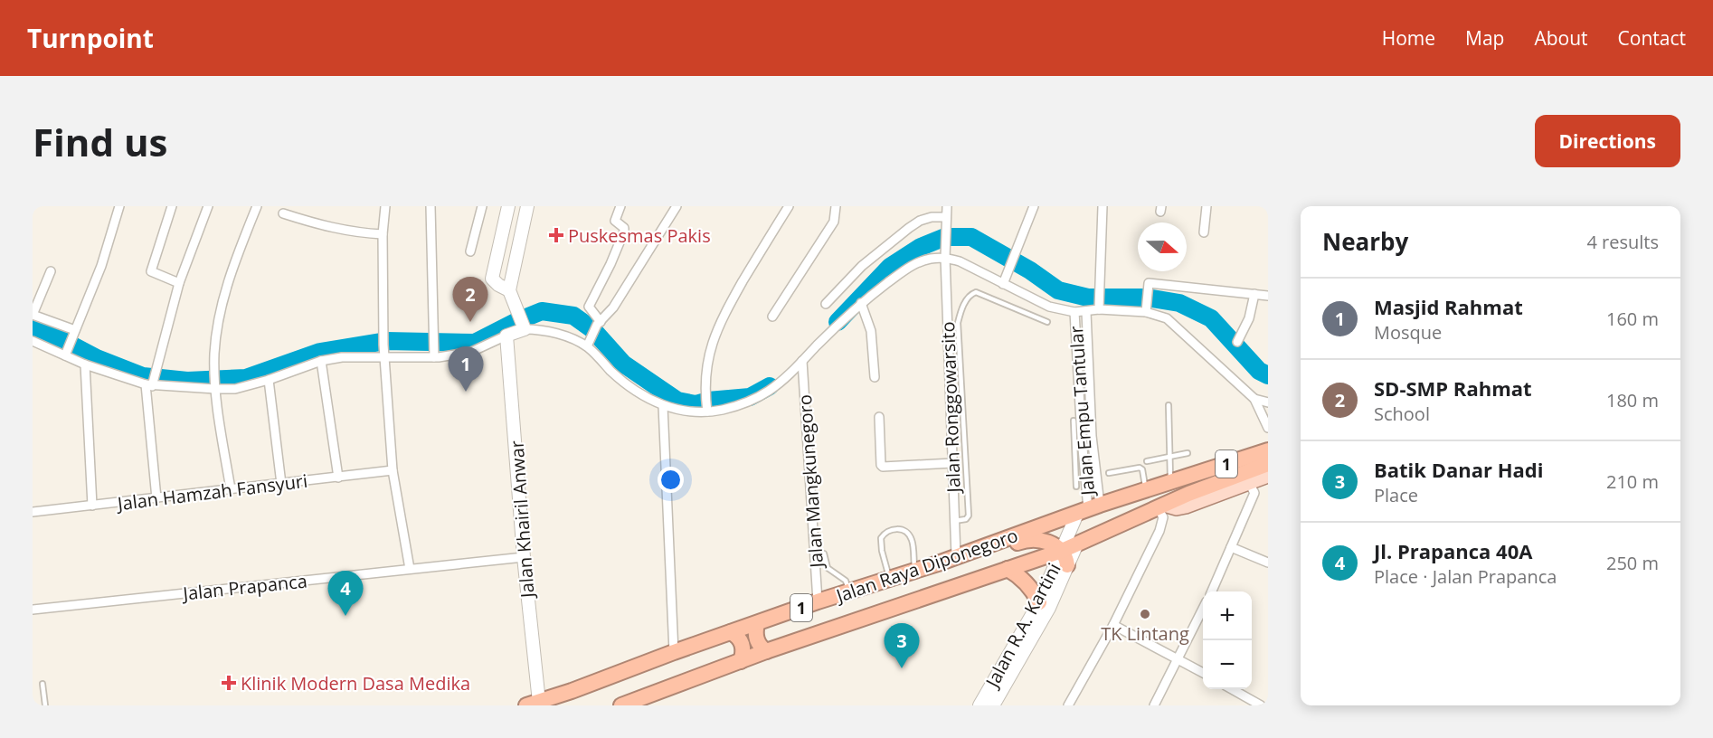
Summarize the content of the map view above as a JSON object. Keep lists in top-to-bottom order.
{
  "streets": {
    "highway": ["1", "Jalan Raya Diponegoro"],
    "street": [
      "Jalan Ronggowarsito",
      "Jalan Empu Tantular",
      "Jalan Mangkunegoro",
      "Jalan Hamzah Fansyuri",
      "Jalan Khairil Anwar",
      "Jalan Prapanca",
      "Jalan R.A. Kartini"
    ]
  },
  "crossings": [
    ["Jalan Ronggowarsito", "Jalan Raya Diponegoro"],
    ["Jalan Empu Tantular", "Jalan Raya Diponegoro"],
    ["Jalan Empu Tantular", "Jalan R.A. Kartini"],
    ["1", "Jalan Raya Diponegoro"],
    ["Jalan Mangkunegoro", "Jalan Raya Diponegoro"],
    ["Jalan Khairil Anwar", "Jalan Raya Diponegoro"],
    ["Jalan Khairil Anwar", "Jalan Prapanca"],
    ["Jalan Raya Diponegoro", "Jalan R.A. Kartini"]
  ],
  "places": {
    "health": ["Puskesmas Pakis", "Klinik Modern Dasa Medika"],
    "other": ["TK Lintang"]
  },
  "north": "right",
  "page": {
    "header": "Turnpoint",
    "nav": [
      "Home",
      "Map",
      "About",
      "Contact"
    ],
    "buttons": "Directions",
    "title": "Find us",
    "heading": ["Nearby", "4 results"],
    "pins": [
      "2",
      "1",
      "4",
      "3"
    ],
    "list": [
      {
        "mark": "1",
        "name": "Masjid Rahmat",
        "note": "Mosque",
        "value": "160 m"
      },
      {
        "mark": "2",
        "name": "SD-SMP Rahmat",
        "note": "School",
        "value": "180 m"
      },
      {
        "mark": "3",
        "name": "Batik Danar Hadi",
        "note": "Place",
        "value": "210 m"
      },
      {
        "mark": "4",
        "name": "Jl. Prapanca 40A",
        "note": "Place · Jalan Prapanca",
        "value": "250 m"
      }
    ],
    "map_buttons": ["+", "−"]
  }
}
